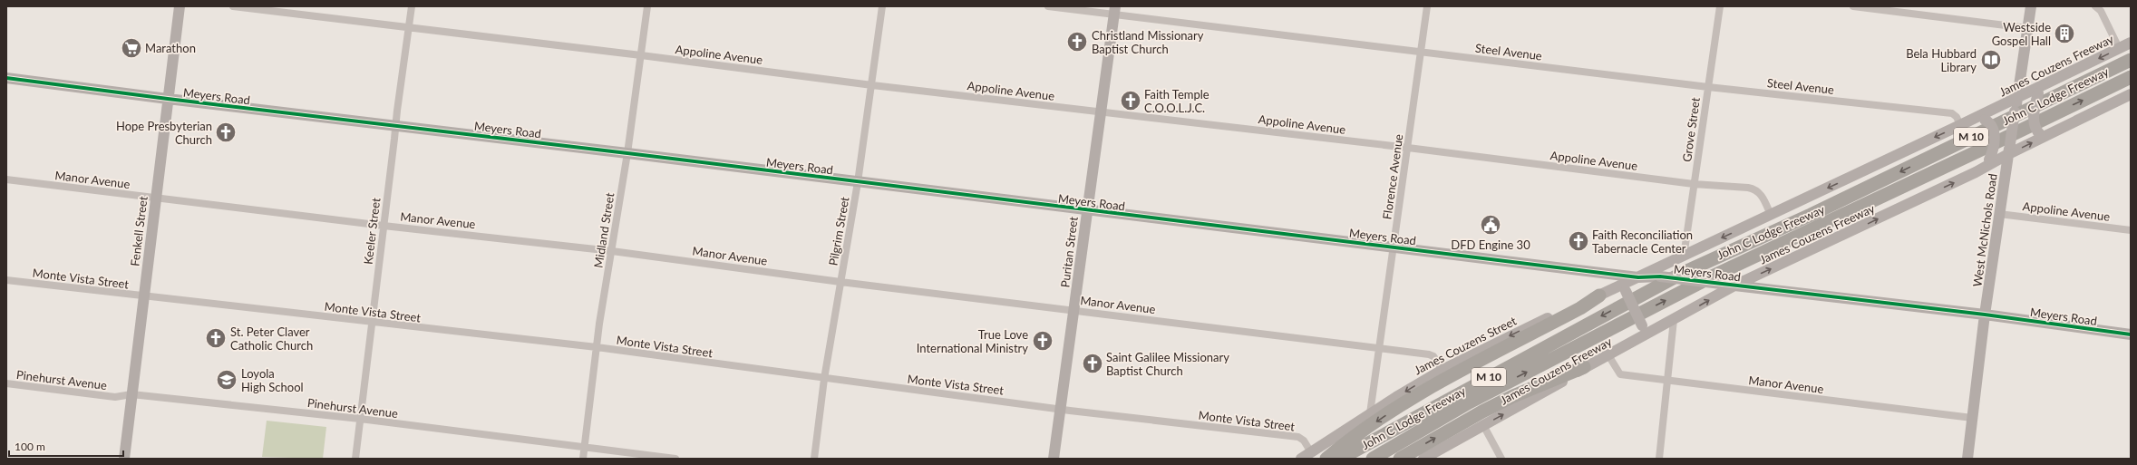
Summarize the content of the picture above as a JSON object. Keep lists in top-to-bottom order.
{
  "streets": {
    "highway": ["John C Lodge Freeway", "M 10"],
    "street": [
      "Steel Avenue",
      "Appoline Avenue",
      "James Couzens Freeway",
      "Meyers Road",
      "Grove Street",
      "Florence Avenue",
      "Manor Avenue",
      "Midland Street",
      "West McNichols Road",
      "Fenkell Street",
      "Keeler Street",
      "Pilgrim Street",
      "Puritan Street",
      "Monte Vista Street",
      "James Couzens Street",
      "Pinehurst Avenue"
    ]
  },
  "crossings": [
    ["Steel Avenue", "James Couzens Freeway"],
    ["Steel Avenue", "Grove Street"],
    ["Steel Avenue", "Florence Avenue"],
    ["Steel Avenue", "Puritan Street"],
    ["Appoline Avenue", "James Couzens Freeway"],
    ["Appoline Avenue", "Grove Street"],
    ["Appoline Avenue", "Florence Avenue"],
    ["Appoline Avenue", "Midland Street"],
    ["Appoline Avenue", "West McNichols Road"],
    ["Appoline Avenue", "Keeler Street"],
    ["Appoline Avenue", "Pilgrim Street"],
    ["Appoline Avenue", "Puritan Street"],
    ["James Couzens Freeway", "Meyers Road"],
    ["James Couzens Freeway", "Grove Street"],
    ["James Couzens Freeway", "Manor Avenue"],
    ["James Couzens Freeway", "West McNichols Road"],
    ["James Couzens Freeway", "James Couzens Street"],
    ["Meyers Road", "Florence Avenue"],
    ["Meyers Road", "Midland Street"],
    ["Meyers Road", "West McNichols Road"],
    ["Meyers Road", "Fenkell Street"],
    ["Meyers Road", "Keeler Street"],
    ["Meyers Road", "Pilgrim Street"],
    ["Meyers Road", "Puritan Street"],
    ["Meyers Road", "James Couzens Street"],
    ["Florence Avenue", "Manor Avenue"],
    ["Florence Avenue", "James Couzens Street"],
    ["Manor Avenue", "Midland Street"],
    ["Manor Avenue", "West McNichols Road"],
    ["Manor Avenue", "Fenkell Street"],
    ["Manor Avenue", "Keeler Street"],
    ["Manor Avenue", "Pilgrim Street"],
    ["Manor Avenue", "Puritan Street"],
    ["Manor Avenue", "James Couzens Street"],
    ["Midland Street", "Monte Vista Street"],
    ["Midland Street", "Pinehurst Avenue"],
    ["Fenkell Street", "Monte Vista Street"],
    ["Fenkell Street", "Pinehurst Avenue"],
    ["Keeler Street", "Monte Vista Street"],
    ["Keeler Street", "Pinehurst Avenue"],
    ["Pilgrim Street", "Monte Vista Street"],
    ["Puritan Street", "Monte Vista Street"],
    ["Monte Vista Street", "James Couzens Street"]
  ],
  "one_way": ["James Couzens Street"],
  "places": {
    "building": ["Westside Gospel Hall"],
    "church": [
      "Christland Missionary Baptist Church",
      "Faith Temple C.O.O.L.J.C.",
      "Hope Presbyterian Church",
      "Faith Reconciliation Tabernacle Center",
      "St. Peter Claver Catholic Church",
      "True Love International Ministry",
      "Saint Galilee Missionary Baptist Church"
    ],
    "supermarket": ["Marathon"],
    "library": ["Bela Hubbard Library"],
    "public building": ["DFD Engine 30"],
    "school or university": ["Loyola High School"]
  },
  "scale_bar": "100 m"
}
